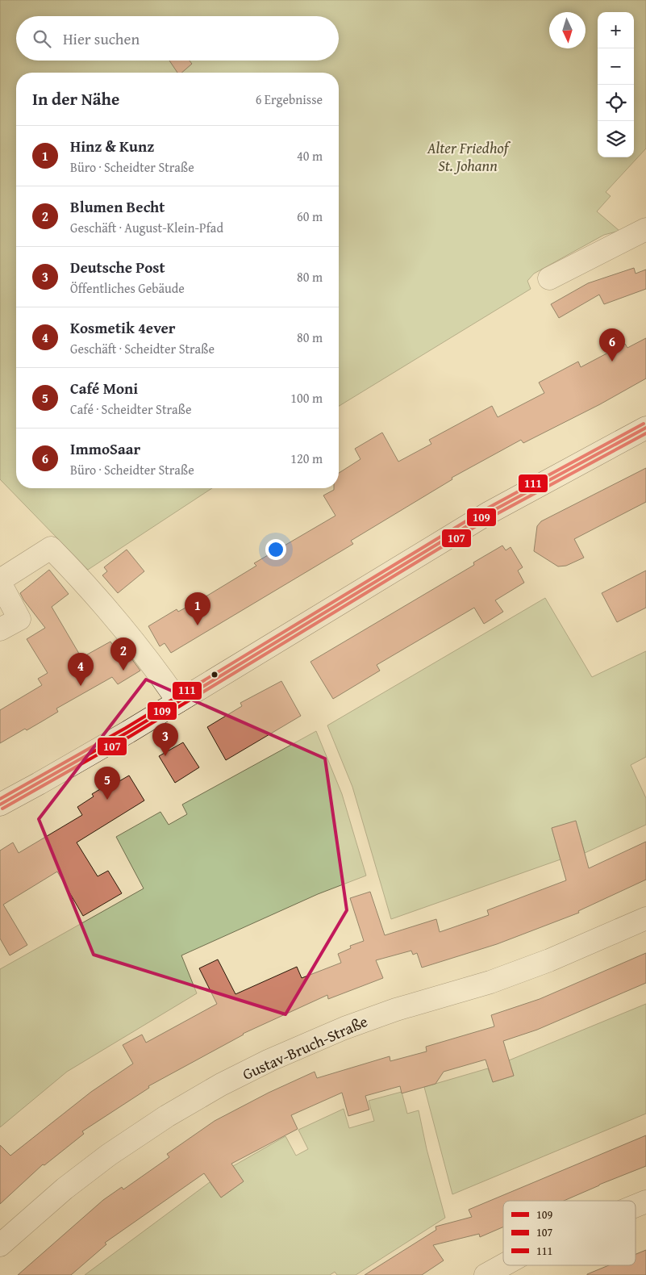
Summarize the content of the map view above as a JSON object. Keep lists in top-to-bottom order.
{
  "streets": {
    "street": ["Gustav-Bruch-Straße"]
  },
  "parks": ["Alter Friedhof St. Johann"],
  "lines": ["transit line 111", "transit line 109", "transit line 107"],
  "legend": ["109", "107", "111"],
  "north": "bottom",
  "page": {
    "map_buttons": ["+", "−"],
    "search": "Hier suchen",
    "heading": ["In der Nähe", "6 Ergebnisse"],
    "list": [
      {
        "mark": "1",
        "name": "Hinz & Kunz",
        "note": "Büro · Scheidter Straße",
        "value": "40 m"
      },
      {
        "mark": "2",
        "name": "Blumen Becht",
        "note": "Geschäft · August-Klein-Pfad",
        "value": "60 m"
      },
      {
        "mark": "3",
        "name": "Deutsche Post",
        "note": "Öffentliches Gebäude",
        "value": "80 m"
      },
      {
        "mark": "4",
        "name": "Kosmetik 4ever",
        "note": "Geschäft · Scheidter Straße",
        "value": "80 m"
      },
      {
        "mark": "5",
        "name": "Café Moni",
        "note": "Café · Scheidter Straße",
        "value": "100 m"
      },
      {
        "mark": "6",
        "name": "ImmoSaar",
        "note": "Büro · Scheidter Straße",
        "value": "120 m"
      }
    ],
    "pins": [
      "6",
      "1",
      "2",
      "4",
      "3",
      "5"
    ]
  }
}
